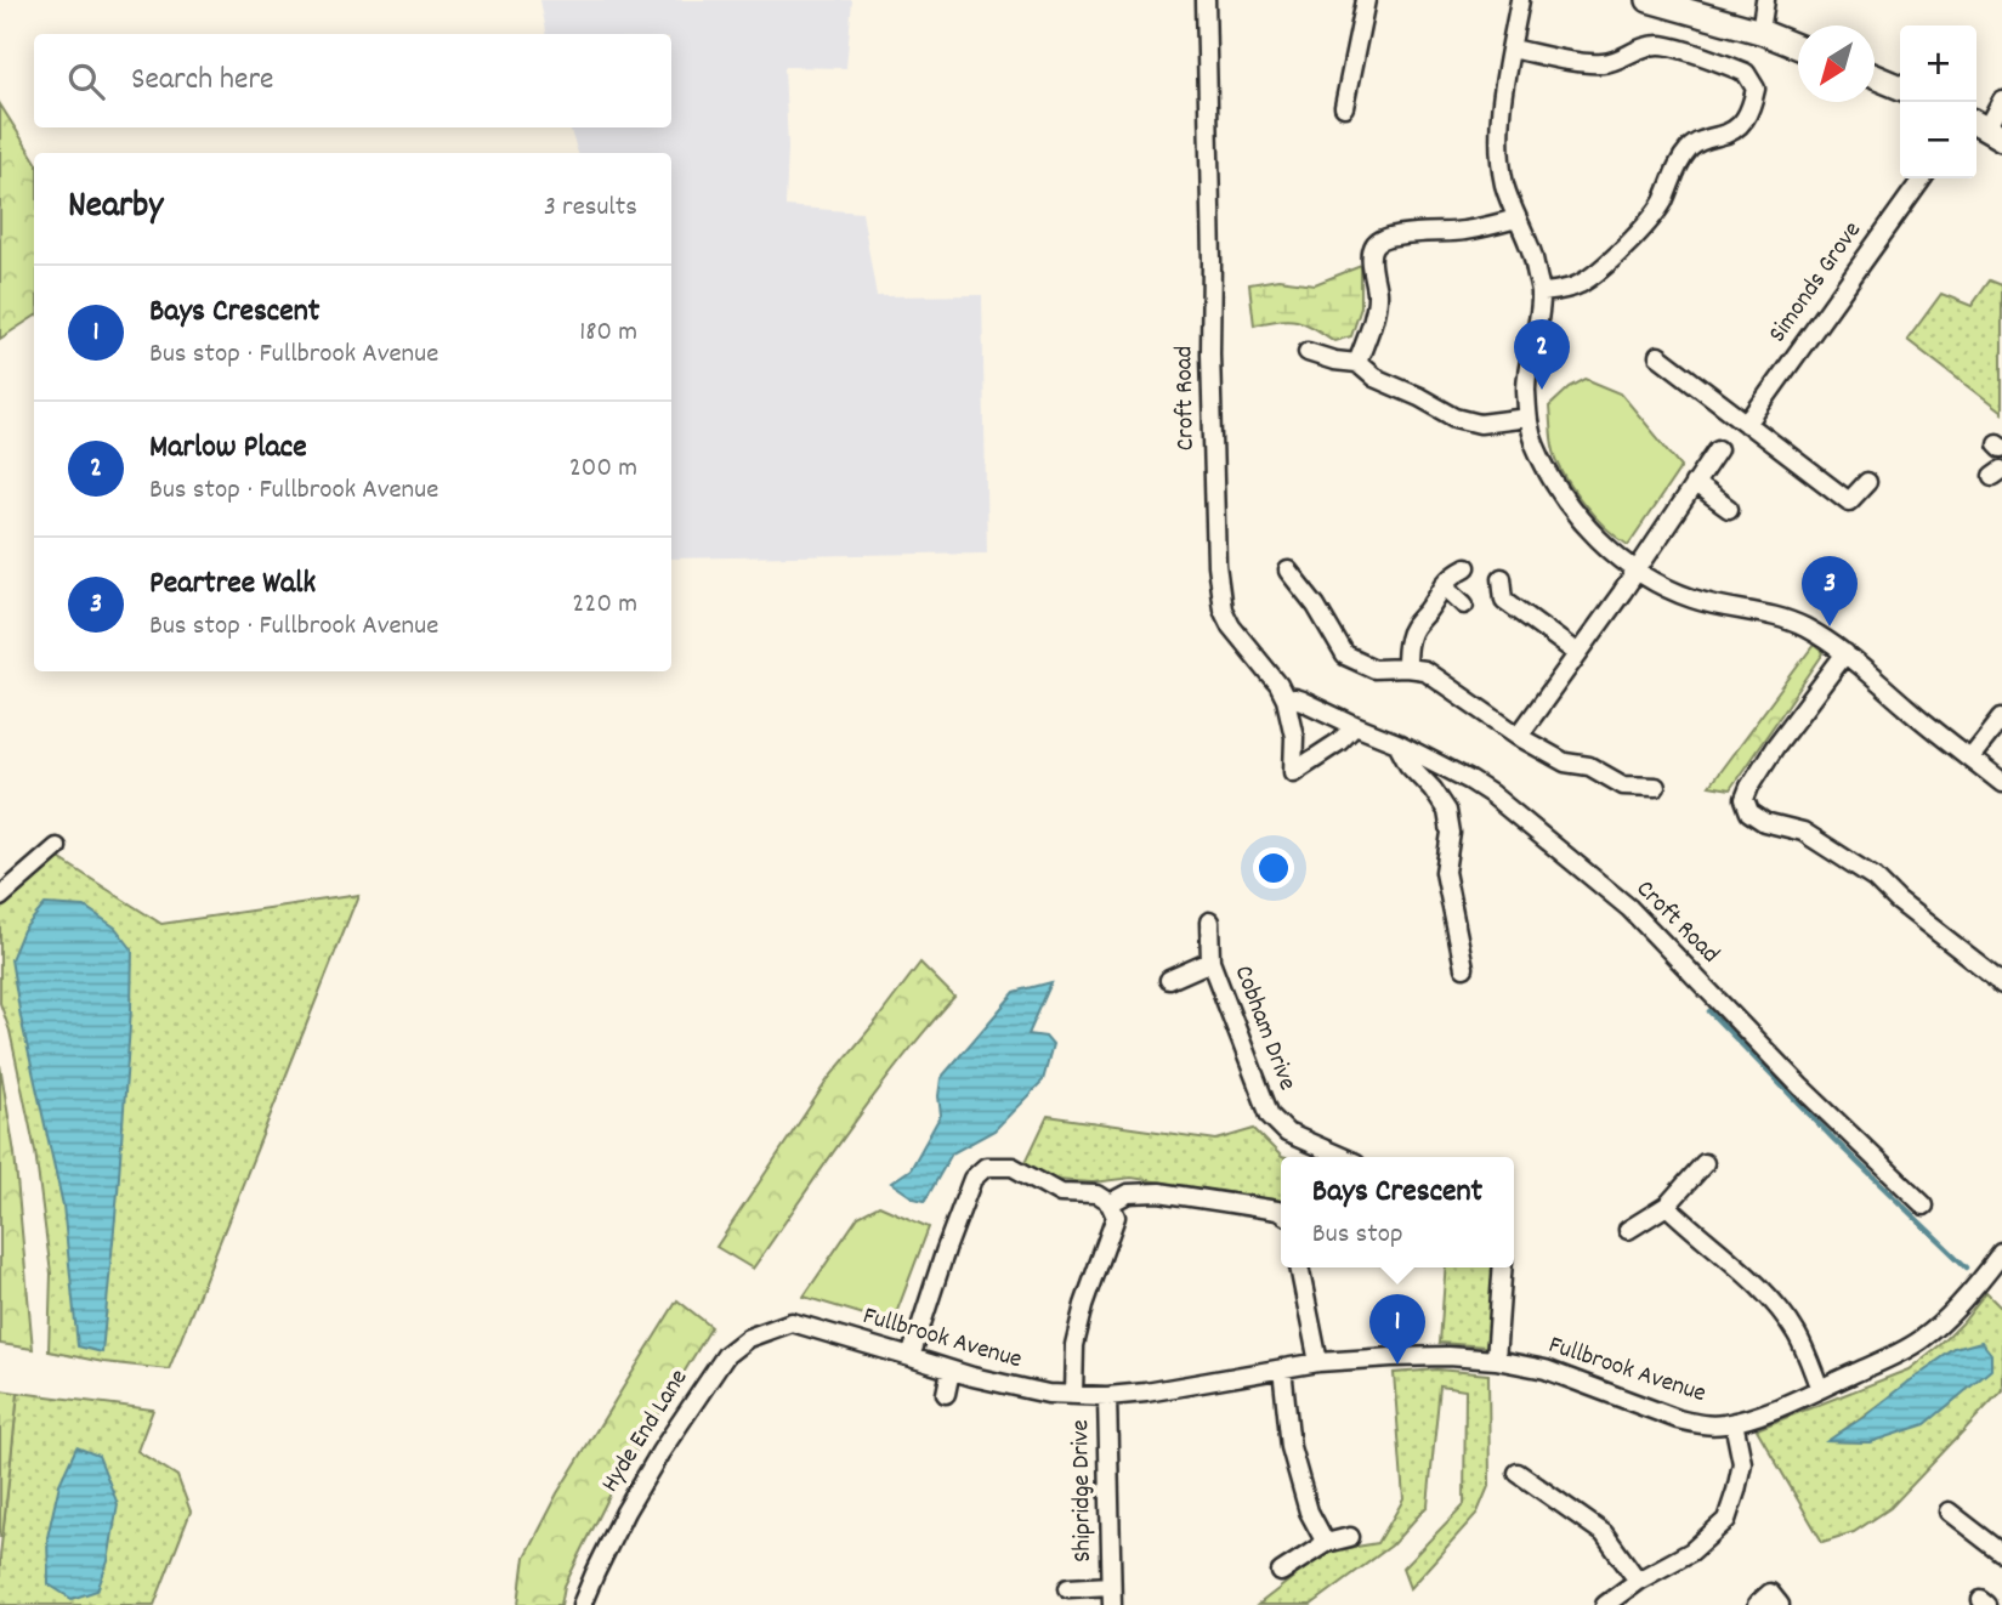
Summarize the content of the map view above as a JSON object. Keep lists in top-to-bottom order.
{
  "streets": {
    "street": [
      "Simonds Grove",
      "Croft Road",
      "Cobham Drive",
      "Fullbrook Avenue",
      "Hyde End Lane",
      "Shipridge Drive"
    ]
  },
  "crossings": [
    ["Fullbrook Avenue", "Hyde End Lane"],
    ["Fullbrook Avenue", "Shipridge Drive"]
  ],
  "north": "bottom left",
  "page": {
    "map_buttons": ["+", "−"],
    "search": "Search here",
    "heading": ["Nearby", "3 results"],
    "list": [
      {
        "mark": "1",
        "name": "Bays Crescent",
        "note": "Bus stop · Fullbrook Avenue",
        "value": "180 m"
      },
      {
        "mark": "2",
        "name": "Marlow Place",
        "note": "Bus stop · Fullbrook Avenue",
        "value": "200 m"
      },
      {
        "mark": "3",
        "name": "Peartree Walk",
        "note": "Bus stop · Fullbrook Avenue",
        "value": "220 m"
      }
    ],
    "pins": ["2", "3", "1"],
    "popup": ["Bays Crescent", "Bus stop"]
  }
}
